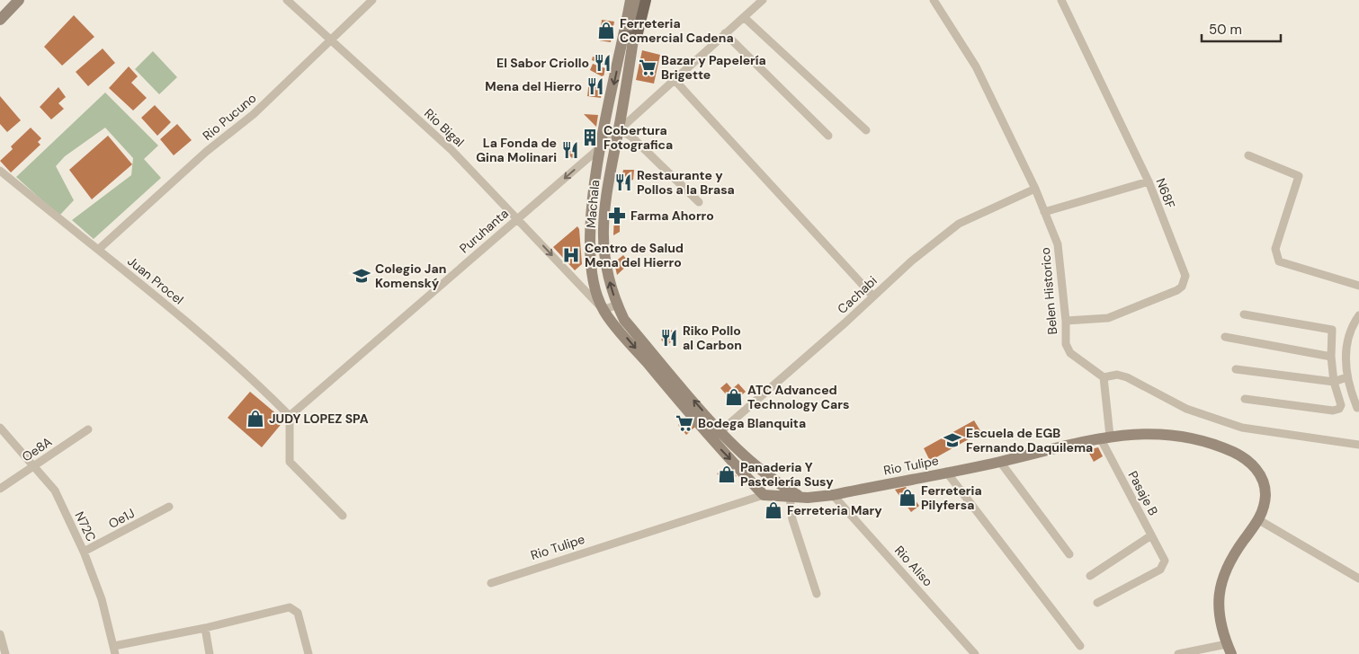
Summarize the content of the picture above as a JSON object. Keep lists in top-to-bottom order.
{
  "streets": {
    "main road": ["Machala", "Rio Tulipe"],
    "street": [
      "Rio Pucuno",
      "Rio Bigal",
      "N68F",
      "Puruhanta",
      "Juan Procel",
      "Belen Historico",
      "Cachabi",
      "Oe8A",
      "Pasaje B",
      "Oe1J",
      "N72C",
      "Rio Aliso"
    ]
  },
  "crossings": [
    ["Rio Pucuno", "Rio Bigal"],
    ["Rio Pucuno", "Juan Procel"],
    ["Rio Bigal", "Machala"],
    ["Rio Bigal", "Puruhanta"],
    ["N68F", "Belen Historico"],
    ["Machala", "Puruhanta"],
    ["Machala", "Cachabi"],
    ["Machala", "Rio Tulipe"],
    ["Puruhanta", "Juan Procel"],
    ["Belen Historico", "Cachabi"],
    ["Oe8A", "N72C"],
    ["Rio Tulipe", "Pasaje B"],
    ["Rio Tulipe", "Rio Aliso"],
    ["Oe1J", "N72C"]
  ],
  "places": {
    "shop": [
      "Ferreteria Comercial Cadena",
      "ATC Advanced Technology Cars",
      "JUDY LOPEZ SPA",
      "Panaderia Y Pastelería Susy",
      "Ferreteria Pilyfersa",
      "Ferreteria Mary"
    ],
    "restaurant": [
      "El Sabor Criollo",
      "Mena del Hierro",
      "La Fonda de Gina Molinari",
      "Restaurante y Pollos a la Brasa",
      "Riko Pollo al Carbon"
    ],
    "supermarket": ["Bazar y Papelería Brigette", "Bodega Blanquita"],
    "building": ["Cobertura Fotografica"],
    "pharmacy": ["Farma Ahorro"],
    "hospital": ["Centro de Salud Mena del Hierro"],
    "school or university": ["Colegio Jan Komenský", "Escuela de EGB Fernando Daquilema"]
  },
  "scale_bar": "50 m"
}
